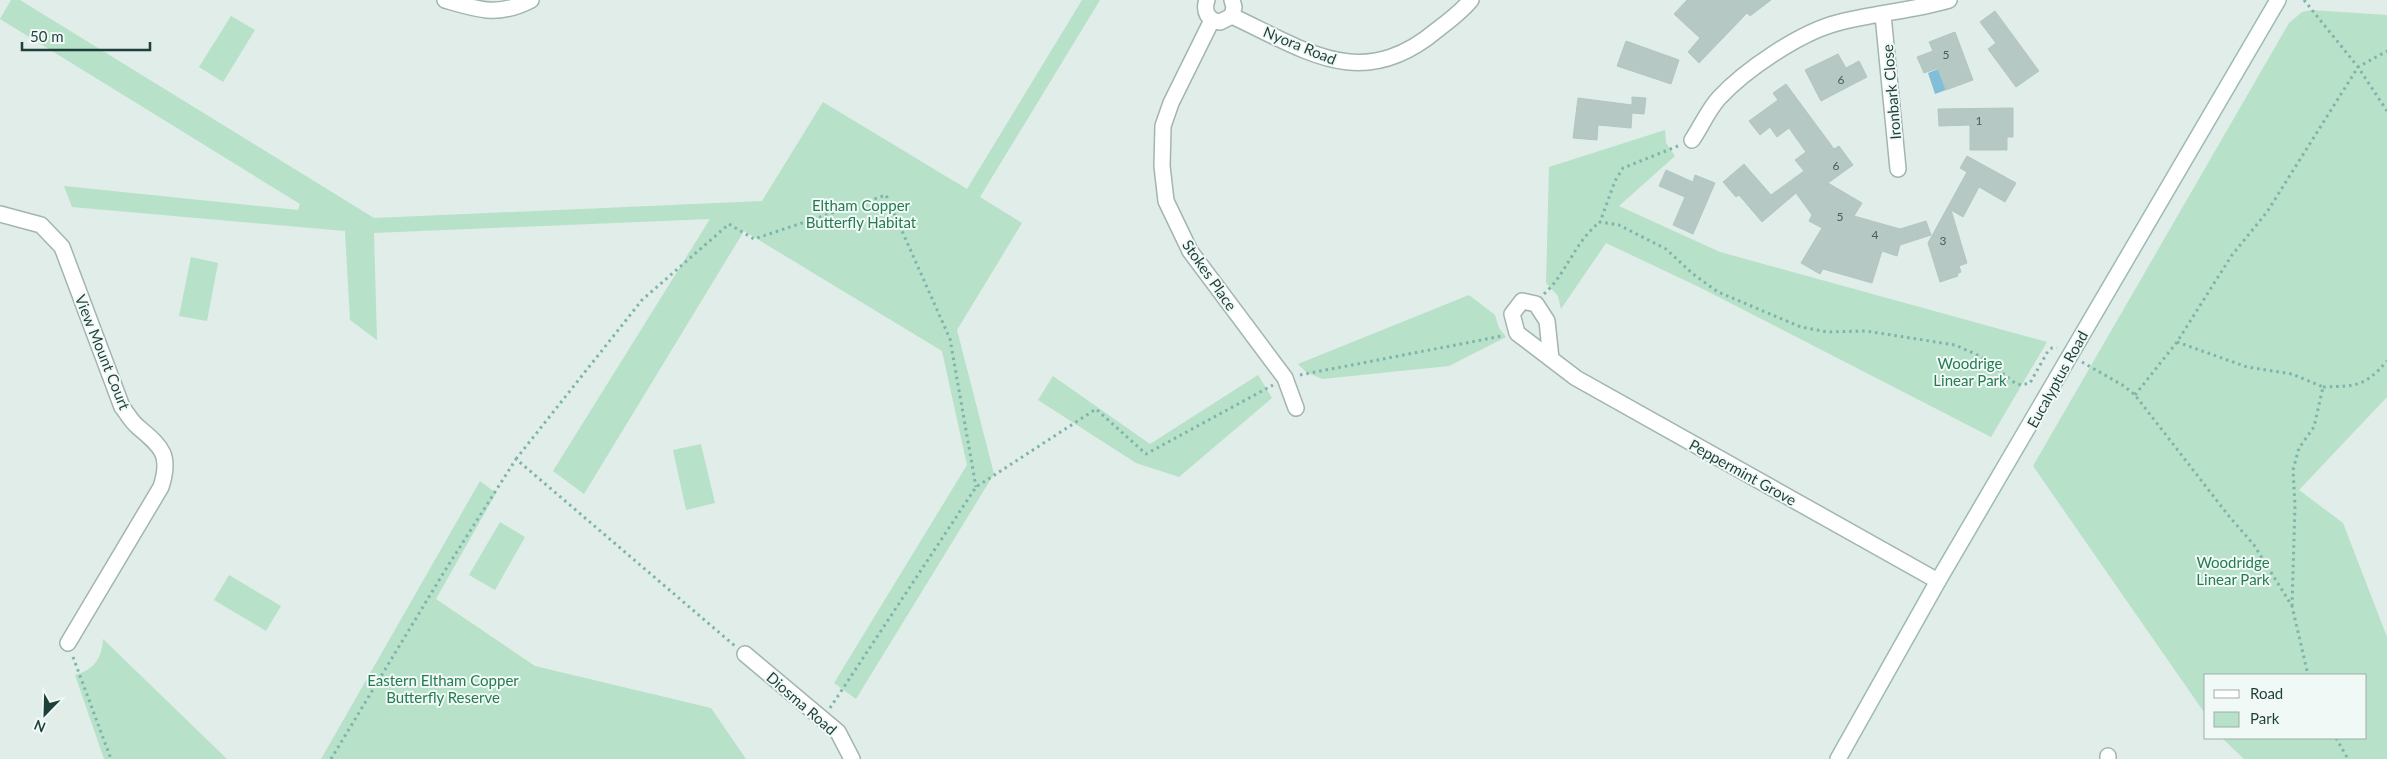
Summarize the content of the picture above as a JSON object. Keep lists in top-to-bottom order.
{
  "streets": {
    "street": [
      "Nyora Road",
      "Ironbark Close",
      "Stokes Place",
      "View Mount Court",
      "Eucalyptus Road",
      "Peppermint Grove",
      "Diosma Road"
    ]
  },
  "crossings": [
    ["Eucalyptus Road", "Peppermint Grove"]
  ],
  "parks": [
    "Eltham Copper Butterfly Habitat",
    "Woodrige Linear Park",
    "Woodridge Linear Park",
    "Eastern Eltham Copper Butterfly Reserve"
  ],
  "house_numbers": [
    "5",
    "6",
    "1",
    "6",
    "5",
    "4",
    "3"
  ],
  "legend": ["Road", "Park"],
  "scale_bar": "50 m",
  "north": "bottom left"
}
